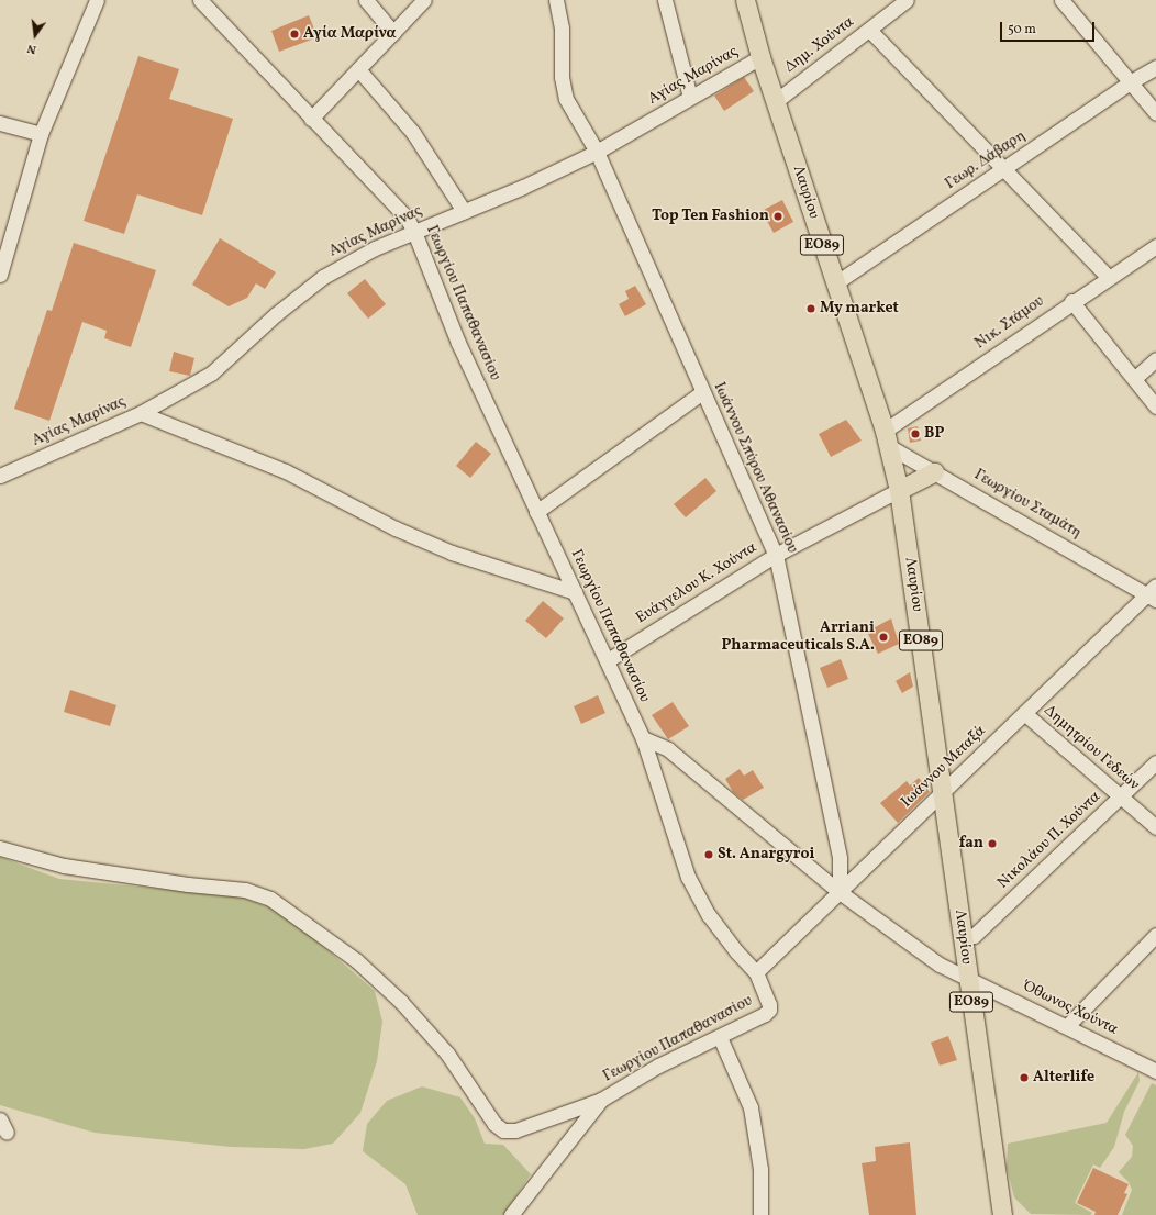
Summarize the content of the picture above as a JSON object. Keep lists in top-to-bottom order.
{
  "streets": {
    "main road": ["Λαυρίου", "ΕΟ89"],
    "street": [
      "Δημ. Χούντα",
      "Αγίας Μαρίνας",
      "Γεωρ. Δάβαρη",
      "Γεωργίου Παπαθανασίου",
      "Νικ. Στάμου",
      "Ιωάννου Σπύρου Αθανασίου",
      "Γεωργίου Σταμάτη",
      "Ευάγγελου Κ. Χούντα",
      "Δημητρίου Γεδεών",
      "Ιωάννου Μεταξά",
      "Νικολάου Π. Χούντα",
      "Όθωνος Χούντα"
    ]
  },
  "crossings": [
    ["Δημ. Χούντα", "Λαυρίου"],
    ["Αγίας Μαρίνας", "Λαυρίου"],
    ["Αγίας Μαρίνας", "Γεωργίου Παπαθανασίου"],
    ["Αγίας Μαρίνας", "Ιωάννου Σπύρου Αθανασίου"],
    ["Γεωρ. Δάβαρη", "Λαυρίου"],
    ["Λαυρίου", "Νικ. Στάμου"],
    ["Λαυρίου", "Γεωργίου Σταμάτη"],
    ["Λαυρίου", "Ευάγγελου Κ. Χούντα"],
    ["Λαυρίου", "Ιωάννου Μεταξά"],
    ["Λαυρίου", "Νικολάου Π. Χούντα"],
    ["Λαυρίου", "Όθωνος Χούντα"],
    ["Γεωργίου Παπαθανασίου", "Ευάγγελου Κ. Χούντα"],
    ["Γεωργίου Παπαθανασίου", "Ιωάννου Μεταξά"],
    ["Γεωργίου Παπαθανασίου", "Όθωνος Χούντα"],
    ["Νικ. Στάμου", "Γεωργίου Σταμάτη"],
    ["Ιωάννου Σπύρου Αθανασίου", "Ευάγγελου Κ. Χούντα"],
    ["Ιωάννου Σπύρου Αθανασίου", "Ιωάννου Μεταξά"],
    ["Ιωάννου Σπύρου Αθανασίου", "Όθωνος Χούντα"],
    ["Γεωργίου Σταμάτη", "Ιωάννου Μεταξά"],
    ["Δημητρίου Γεδεών", "Ιωάννου Μεταξά"],
    ["Δημητρίου Γεδεών", "Νικολάου Π. Χούντα"],
    ["Ιωάννου Μεταξά", "Όθωνος Χούντα"]
  ],
  "places": [
    "Αγία Μαρίνα",
    "Top Ten Fashion",
    "My market",
    "BP",
    "Arriani Pharmaceuticals S.A.",
    "fan",
    "St. Anargyroi",
    "Alterlife"
  ],
  "scale_bar": "50 m",
  "north": "bottom"
}
